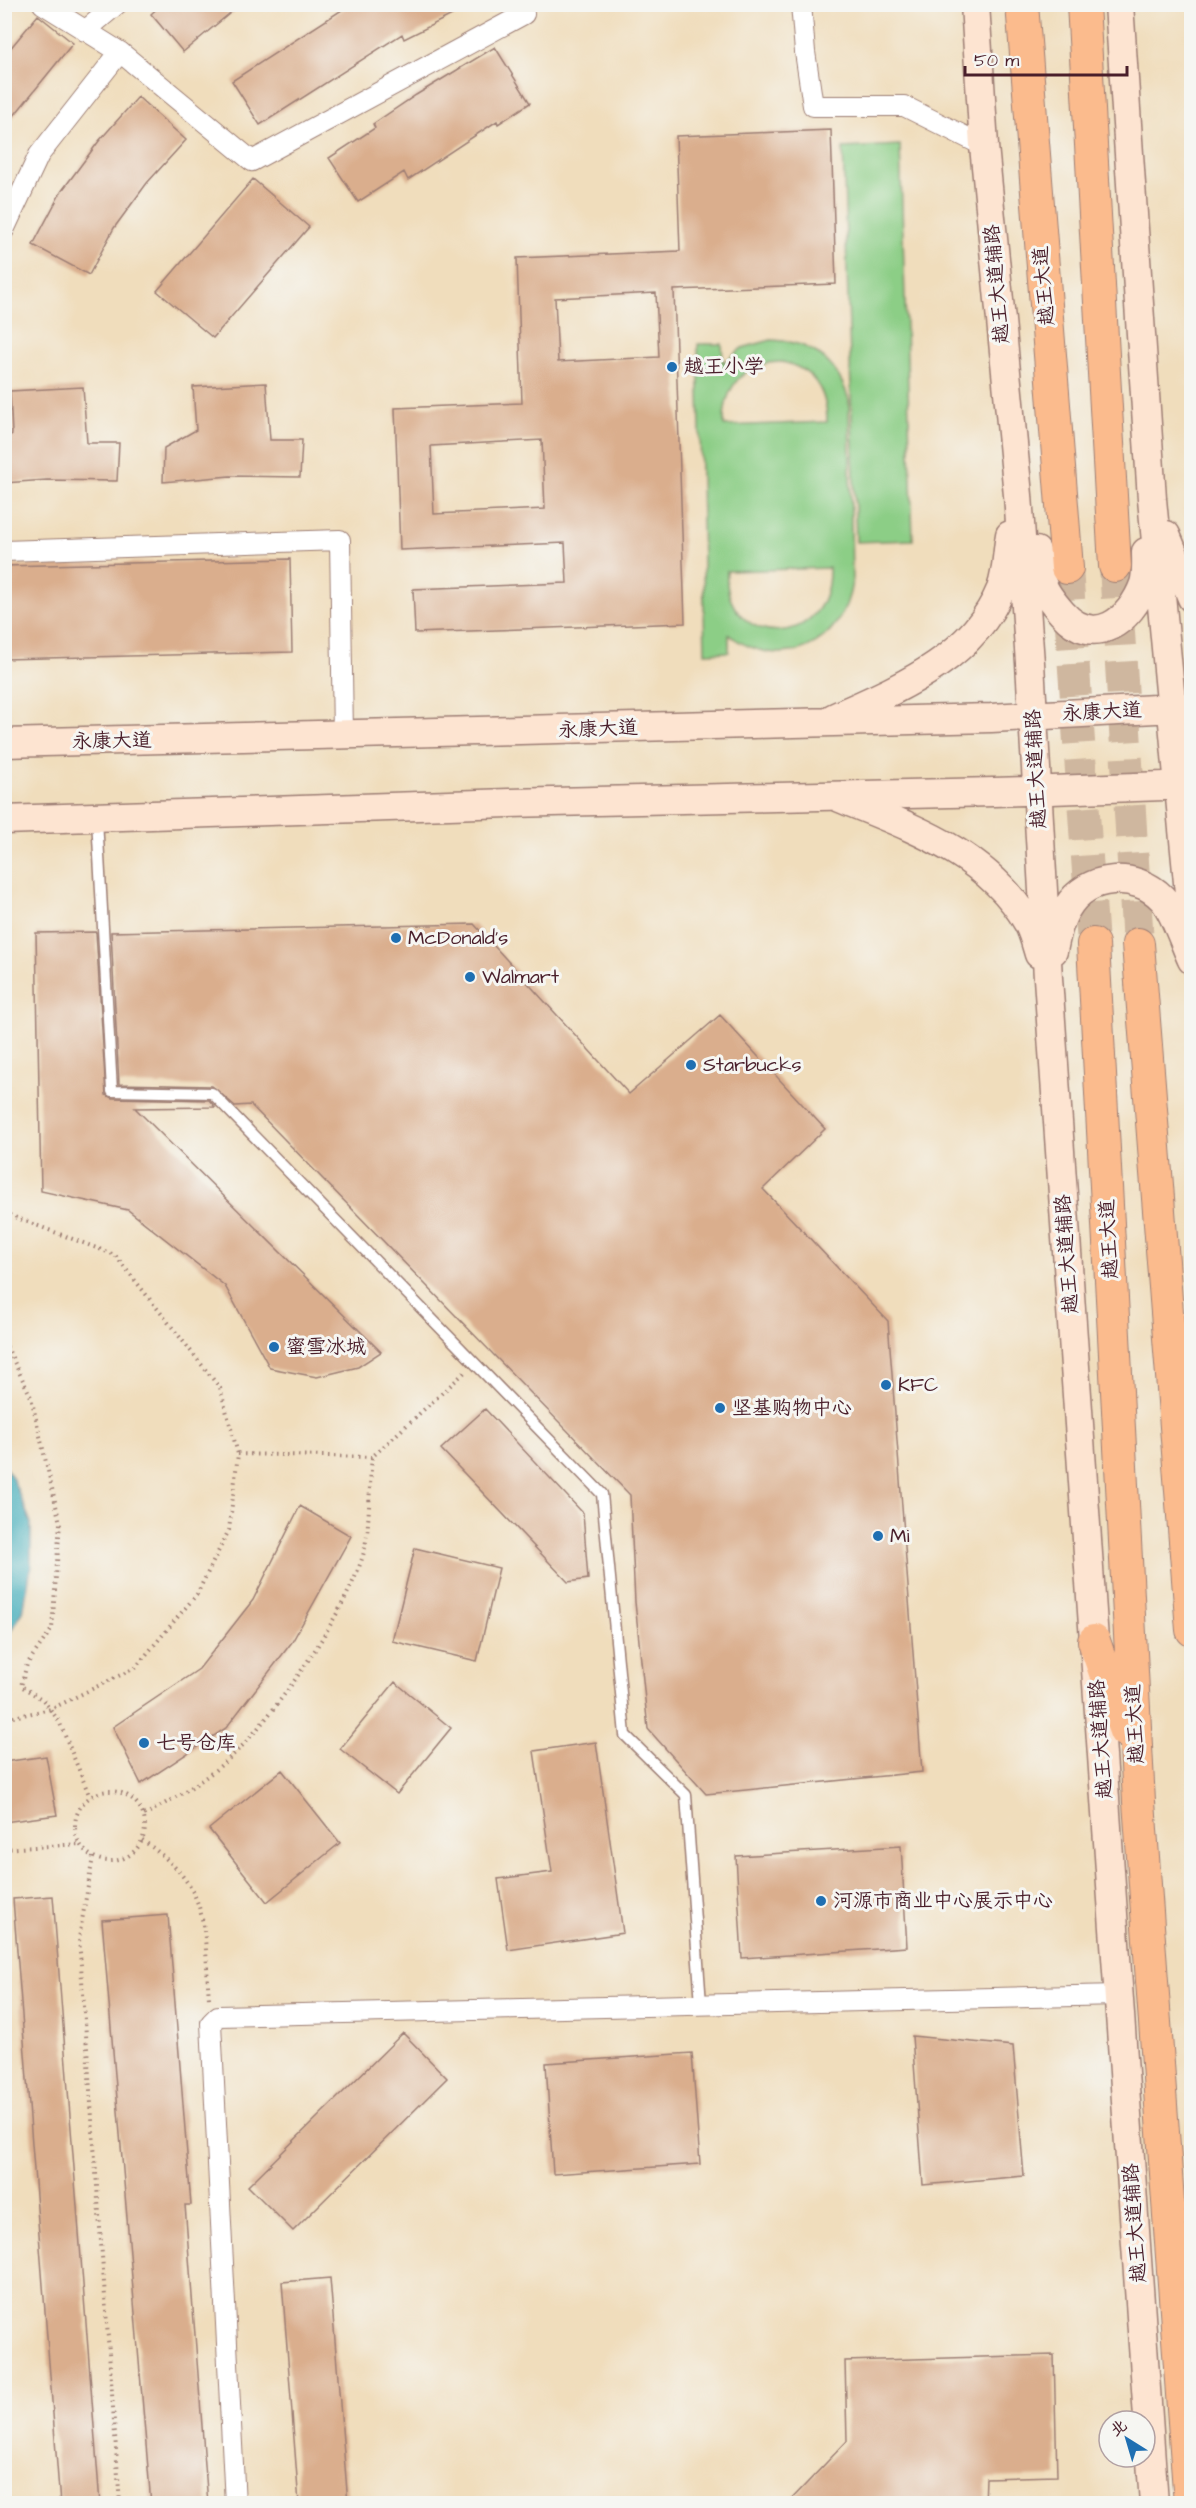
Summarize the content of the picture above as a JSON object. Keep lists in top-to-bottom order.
{
  "streets": {
    "main road": ["越王大道辅路", "越王大道", "永康大道"]
  },
  "crossings": [
    ["越王大道辅路", "永康大道"]
  ],
  "places": [
    "越王小学",
    "McDonald's",
    "Walmart",
    "Starbucks",
    "蜜雪冰城",
    "KFC",
    "坚基购物中心",
    "Mi",
    "七号仓库",
    "河源市商业中心展示中心"
  ],
  "scale_bar": "50 m",
  "north": "top left"
}
